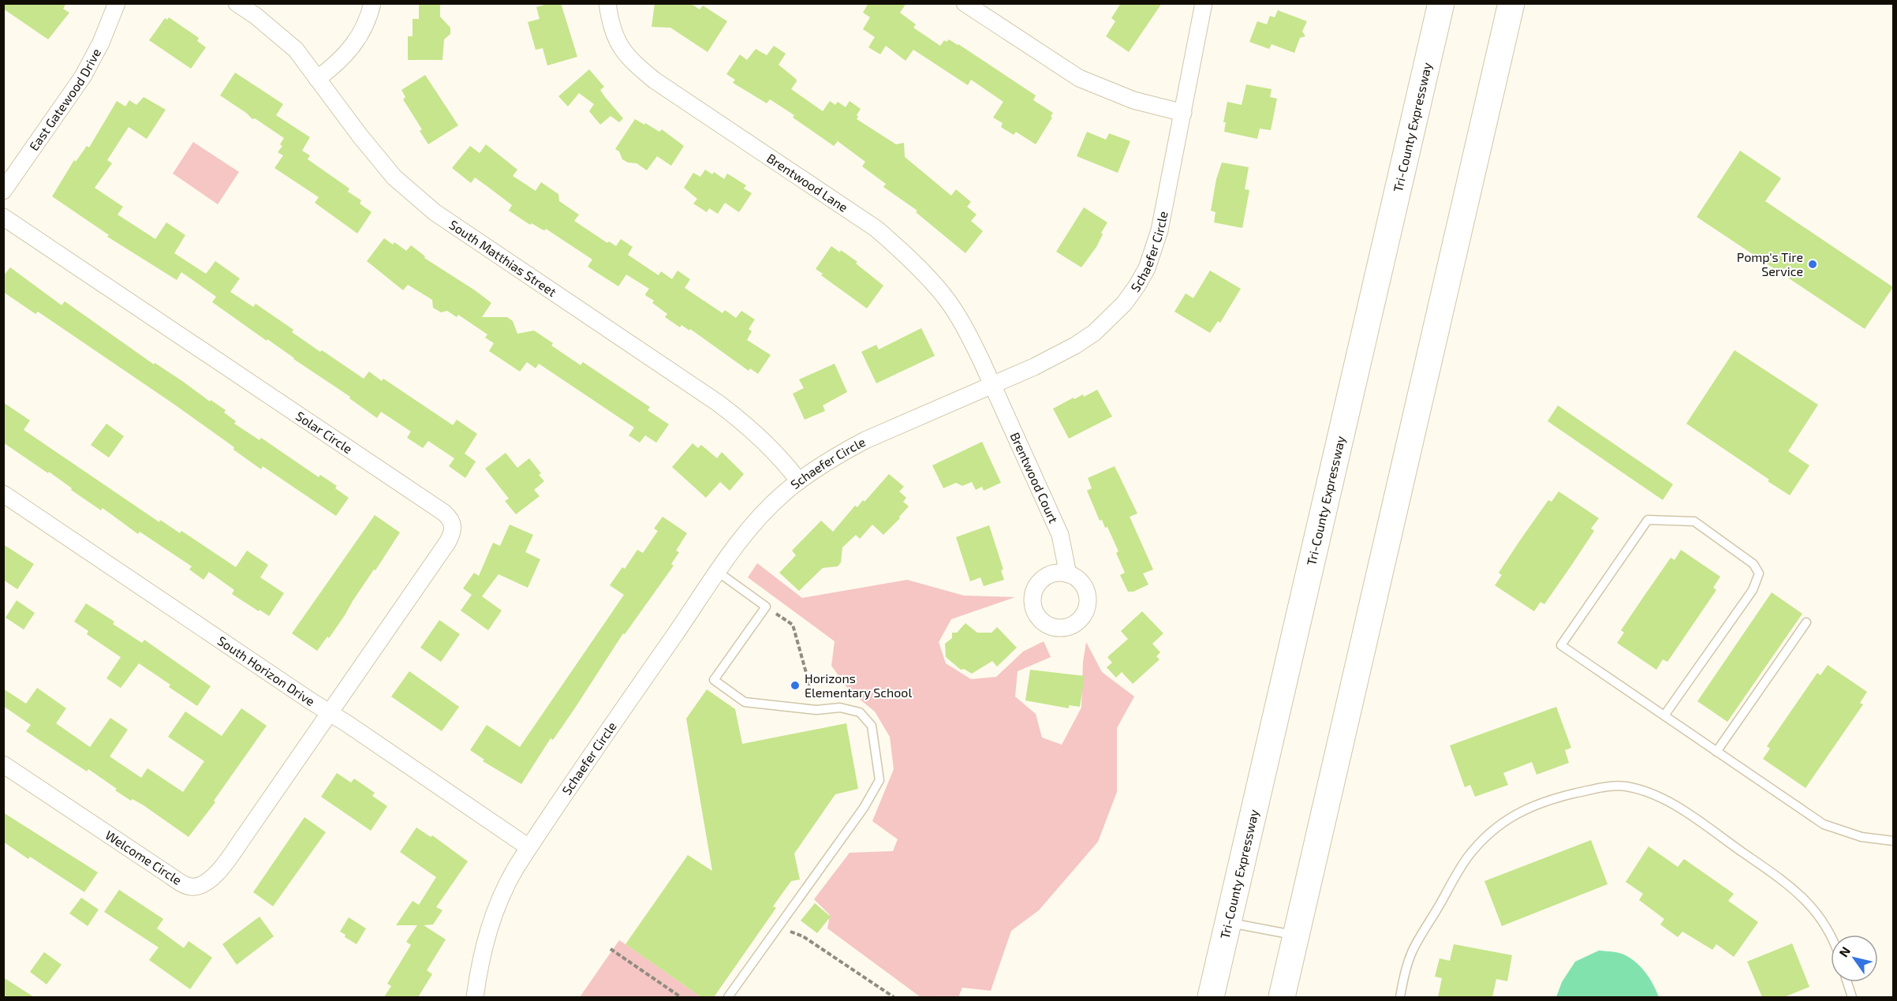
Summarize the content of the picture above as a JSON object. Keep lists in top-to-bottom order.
{
  "streets": {
    "highway": ["Tri-County Expressway"],
    "street": [
      "East Gatewood Drive",
      "Brentwood Lane",
      "Schaefer Circle",
      "South Matthias Street",
      "Solar Circle",
      "Brentwood Court",
      "South Horizon Drive",
      "Welcome Circle"
    ]
  },
  "crossings": [
    ["Brentwood Lane", "Schaefer Circle"],
    ["Brentwood Lane", "Brentwood Court"],
    ["Schaefer Circle", "South Matthias Street"],
    ["Schaefer Circle", "Brentwood Court"],
    ["Schaefer Circle", "South Horizon Drive"],
    ["Solar Circle", "South Horizon Drive"],
    ["Solar Circle", "Welcome Circle"],
    ["South Horizon Drive", "Welcome Circle"]
  ],
  "places": ["Pomp's Tire Service", "Horizons Elementary School"],
  "north": "top left"
}
